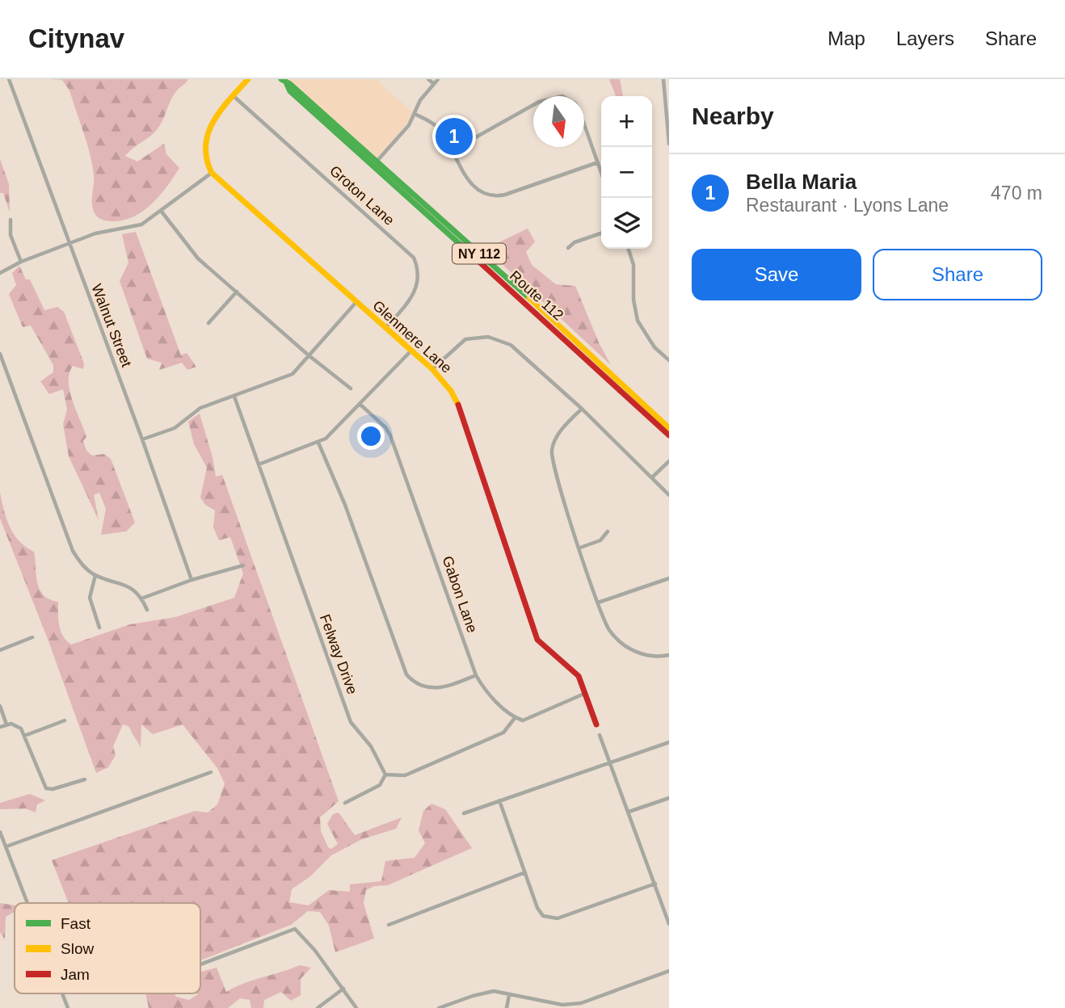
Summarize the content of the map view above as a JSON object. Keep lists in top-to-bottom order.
{
  "streets": {
    "main road": ["NY 112", "Route 112", "Glenmere Lane"],
    "street": [
      "Groton Lane",
      "Walnut Street",
      "Gabon Lane",
      "Felway Drive"
    ]
  },
  "crossings": [
    ["Groton Lane", "Glenmere Lane"]
  ],
  "legend": ["Fast", "Slow", "Jam"],
  "north": "bottom",
  "page": {
    "header": "Citynav",
    "nav": ["Map", "Layers", "Share"],
    "heading": "Nearby",
    "map_buttons": ["+", "−"],
    "pins": "1",
    "list": [
      {
        "mark": "1",
        "name": "Bella Maria",
        "note": "Restaurant · Lyons Lane",
        "value": "470 m"
      }
    ],
    "buttons": ["Save", "Share"]
  }
}
